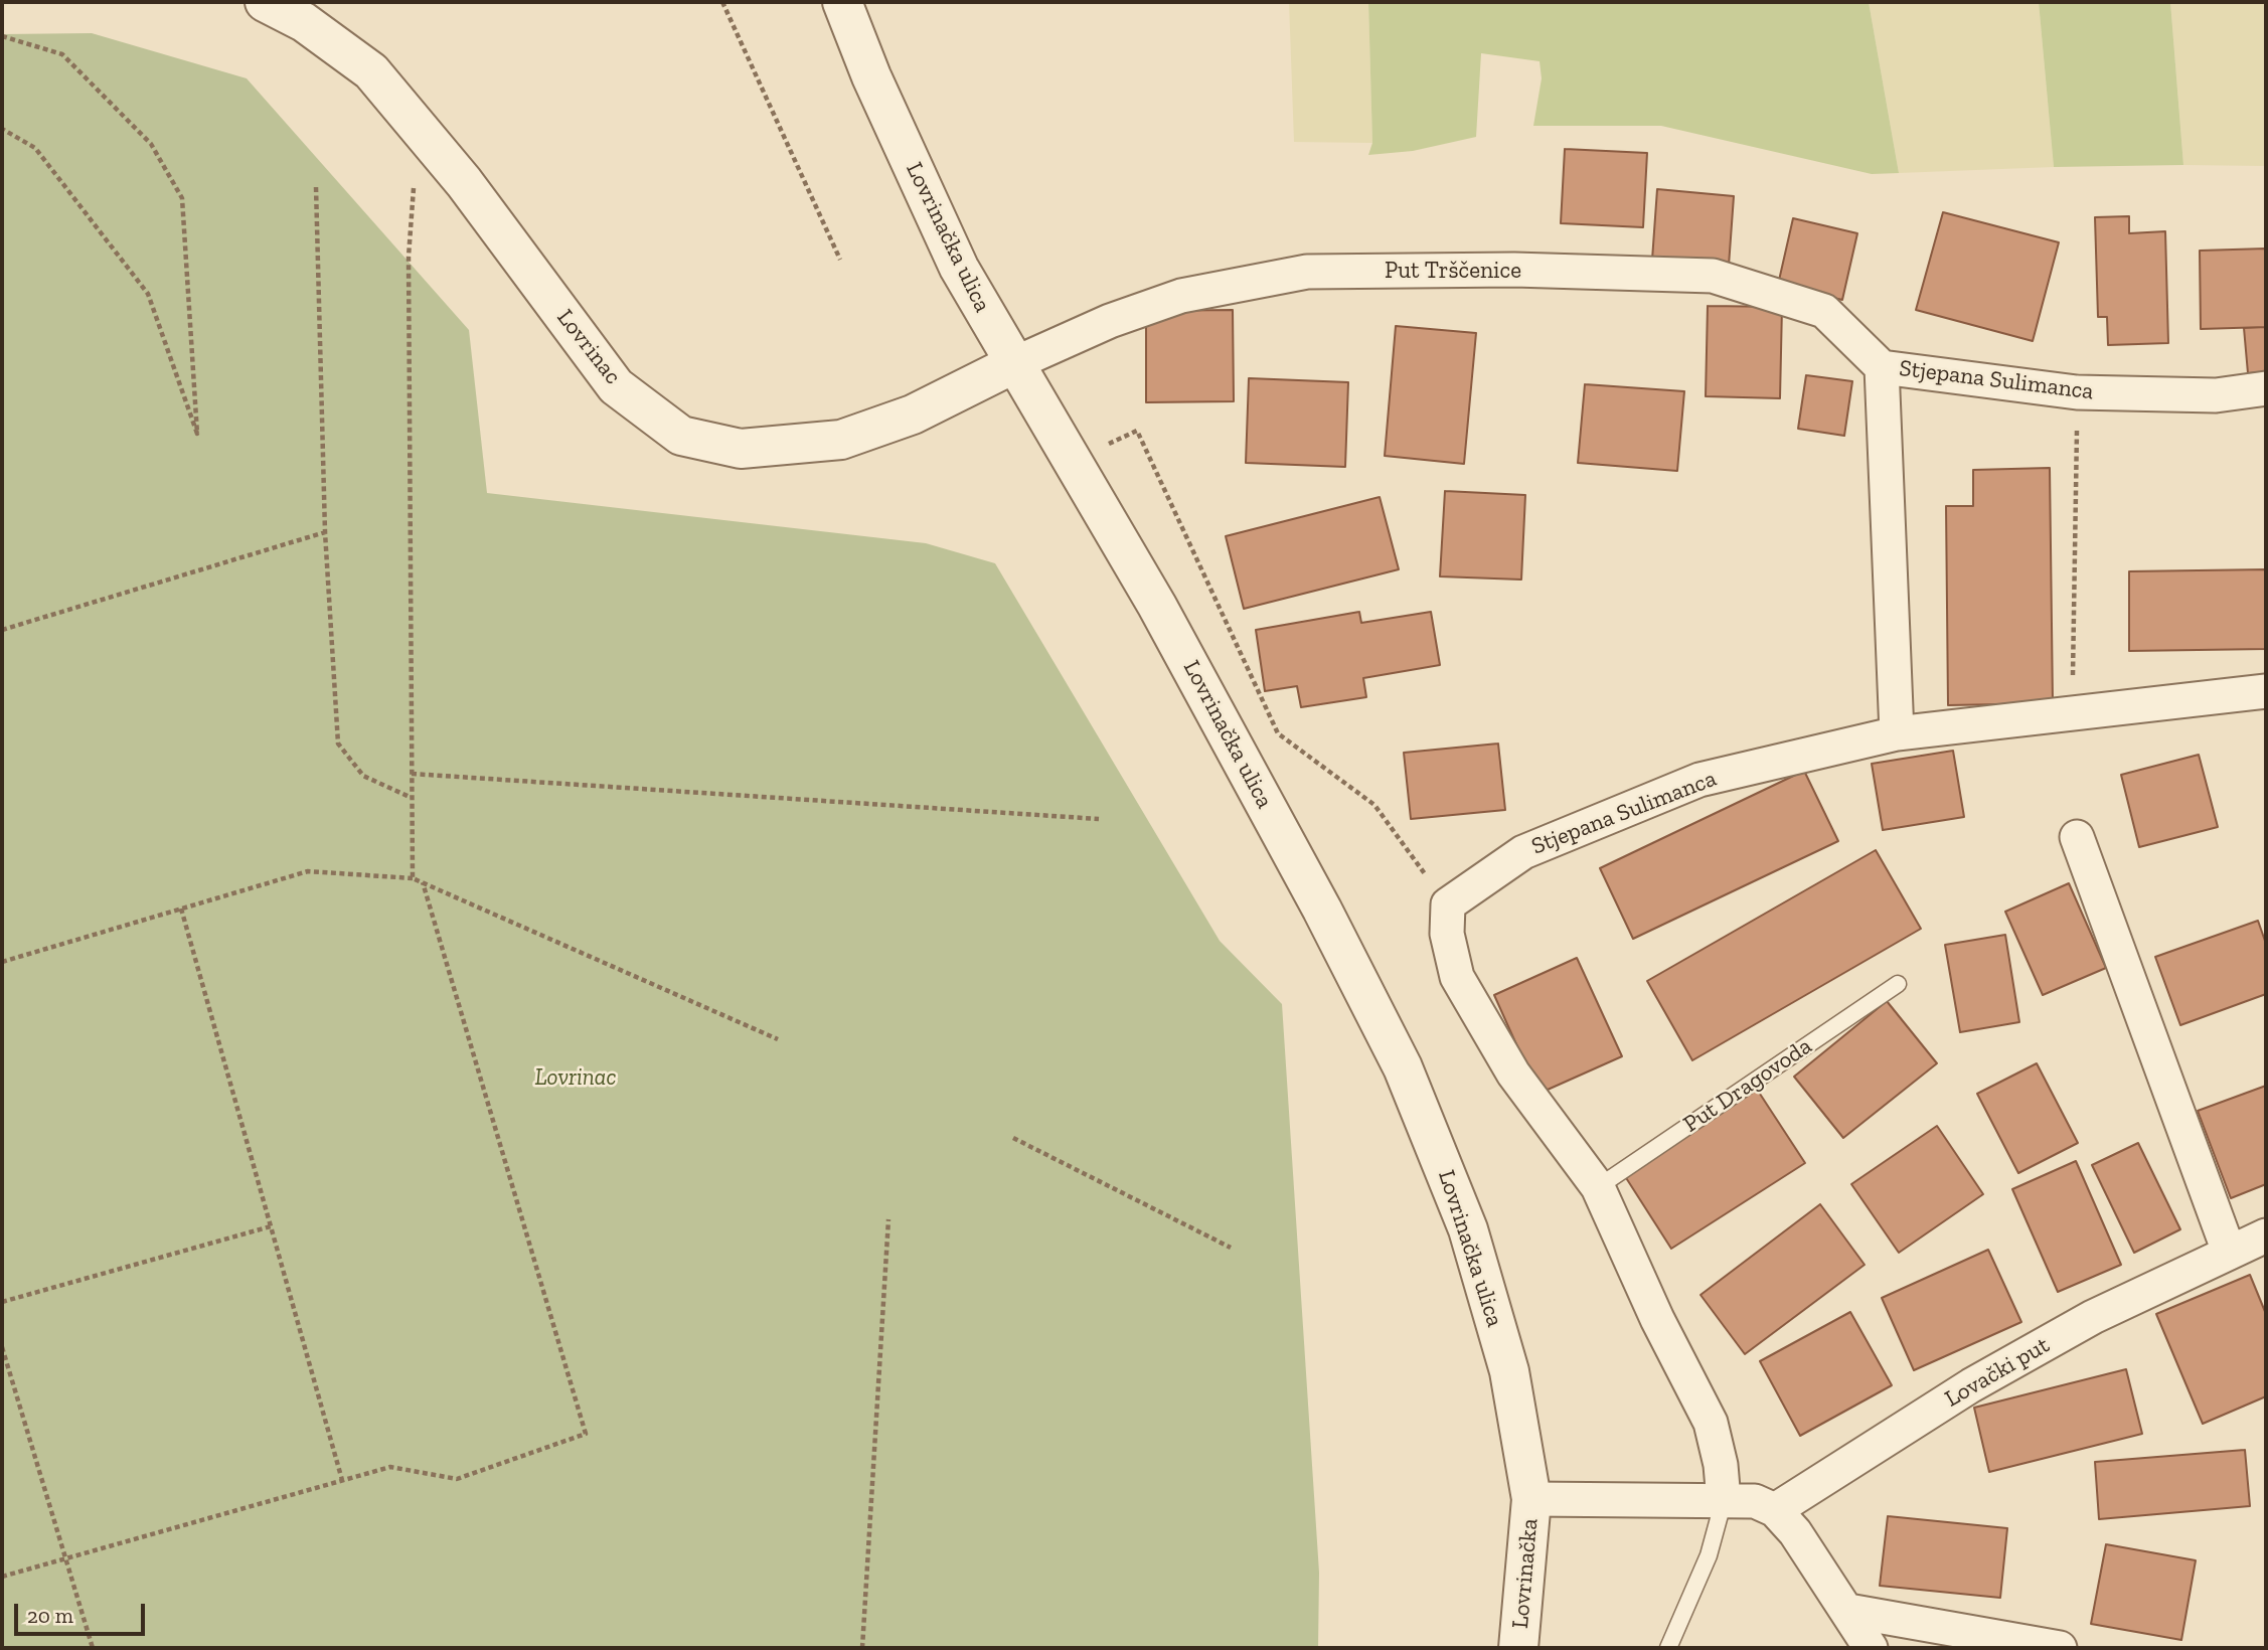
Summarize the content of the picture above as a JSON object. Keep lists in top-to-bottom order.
{
  "streets": {
    "street": [
      "Lovrinačka ulica",
      "Put Trščenice",
      "Lovrinac",
      "Stjepana Sulimanca",
      "Lovački put",
      "Lovrinačka"
    ],
    "lane": ["Put Dragovoda"]
  },
  "crossings": [
    ["Lovrinačka ulica", "Put Trščenice"],
    ["Lovrinačka ulica", "Lovrinac"],
    ["Lovrinačka ulica", "Lovrinačka"],
    ["Put Trščenice", "Lovrinac"],
    ["Put Trščenice", "Stjepana Sulimanca"]
  ],
  "parks": ["Lovrinac"],
  "scale_bar": "20 m"
}
